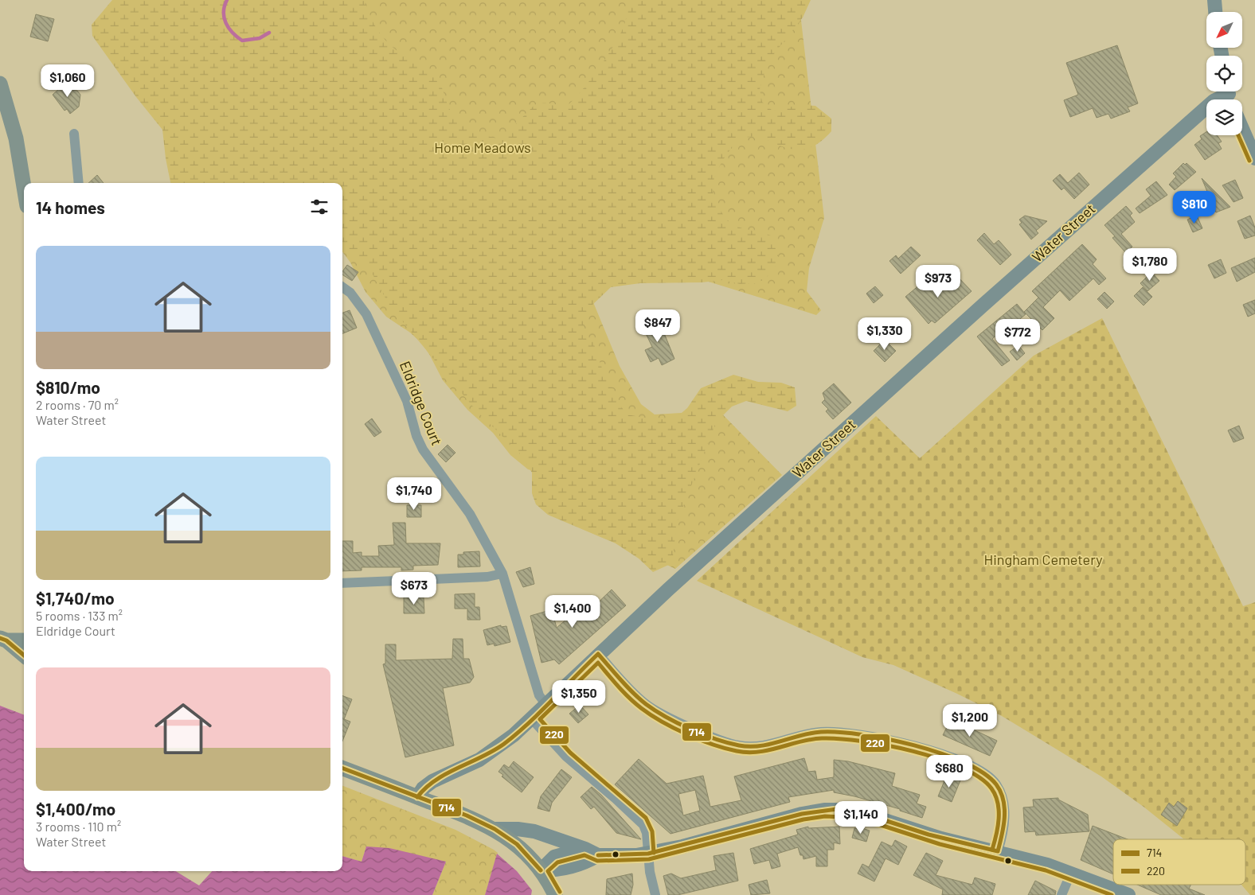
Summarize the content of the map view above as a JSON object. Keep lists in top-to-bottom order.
{
  "streets": {
    "main road": ["Water Street"],
    "street": ["Eldridge Court"]
  },
  "crossings": [
    ["Water Street", "Eldridge Court"]
  ],
  "parks": ["Home Meadows", "Hingham Cemetery"],
  "lines": ["transit line 220", "transit line 714"],
  "legend": ["714", "220"],
  "north": "bottom left",
  "page": {
    "price": [
      "$1,060",
      "$810",
      "$1,780",
      "$973",
      "$847",
      "$1,330",
      "$772",
      "$1,740",
      "$673",
      "$1,400",
      "$1,350",
      "$1,200",
      "$680",
      "$1,140"
    ],
    "heading": "14 homes",
    "list": [
      {
        "name": "$810/mo",
        "note": "2 rooms · 70 m² · Water Street"
      },
      {
        "name": "$1,740/mo",
        "note": "5 rooms · 133 m² · Eldridge Court"
      },
      {
        "name": "$1,400/mo",
        "note": "3 rooms · 110 m² · Water Street"
      }
    ]
  }
}
